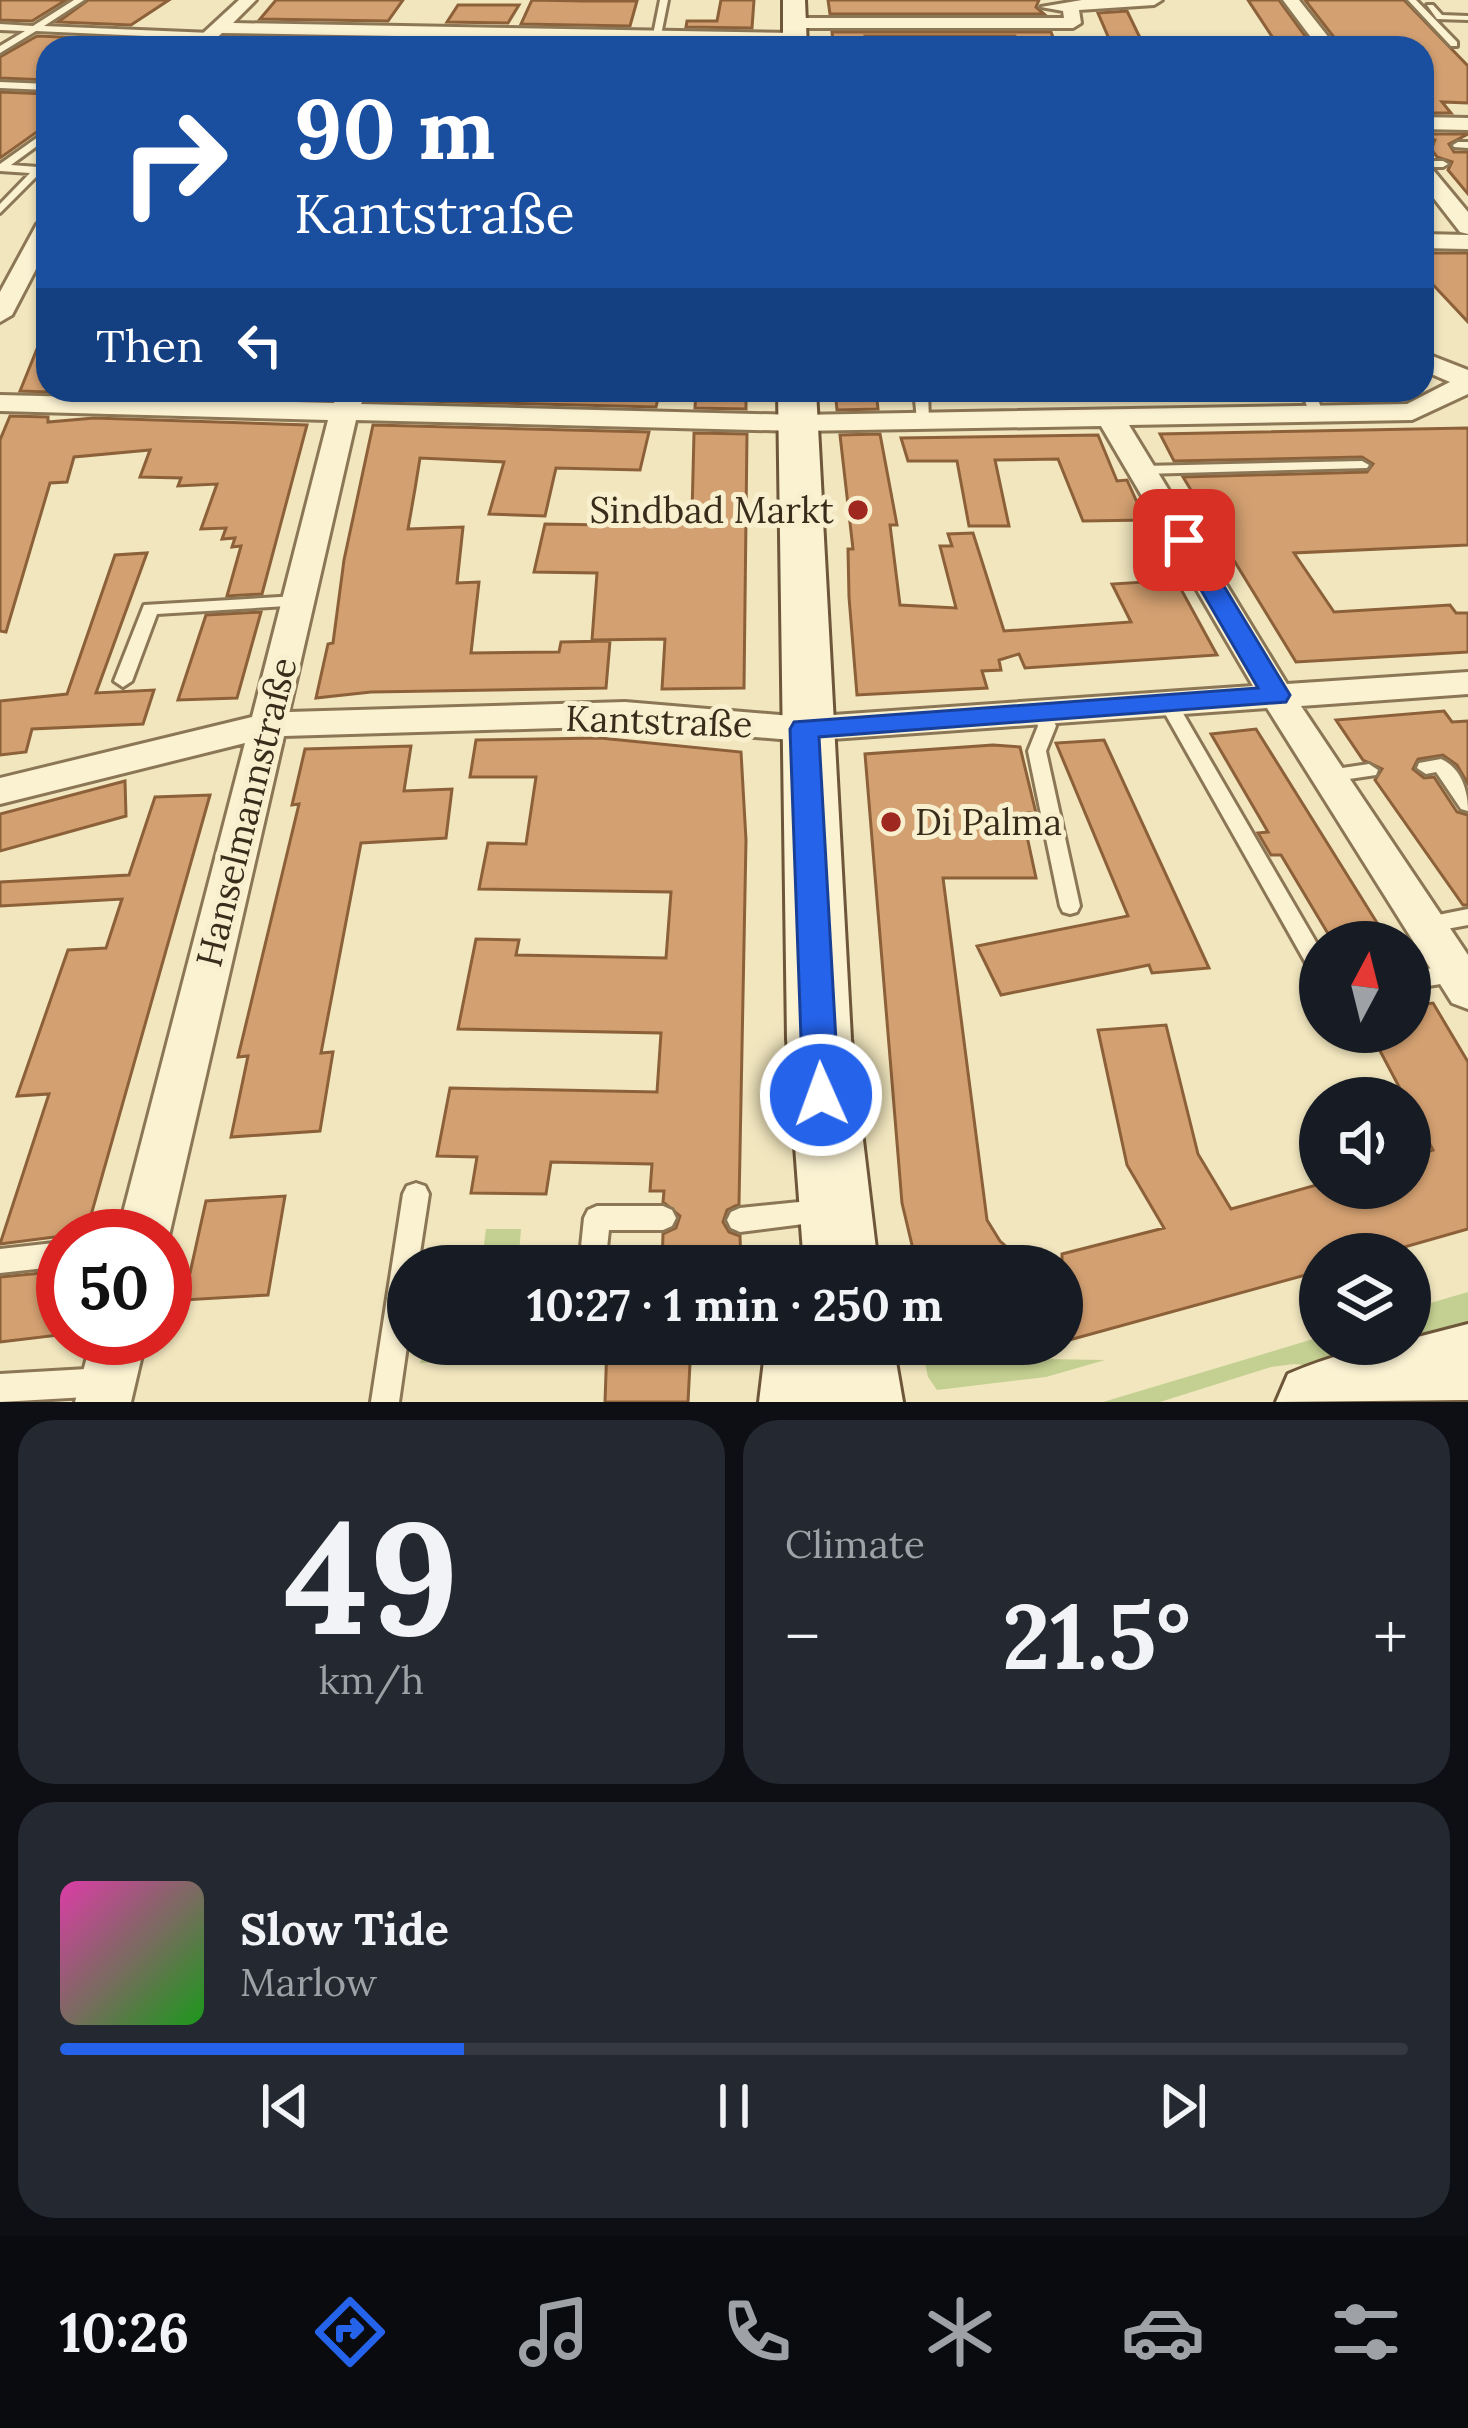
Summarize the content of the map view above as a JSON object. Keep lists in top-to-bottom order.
{
  "streets": {
    "street": ["Kantstraße", "Hanselmannstraße"]
  },
  "crossings": [
    ["Kantstraße", "Hanselmannstraße"]
  ],
  "places": ["Sindbad Markt", "Di Palma"],
  "north": "top",
  "page": {
    "turn": ["90 m", "Kantstraße"],
    "then": "Then",
    "limit": "50",
    "trip": "10:27 · 1 min · 250 m",
    "tile": [
      ["49", "km/h"],
      "Climate"
    ],
    "heat": ["−", "21.5°", "+"],
    "song": ["Slow Tide", "Marlow"],
    "tabs": "10:26"
  }
}
